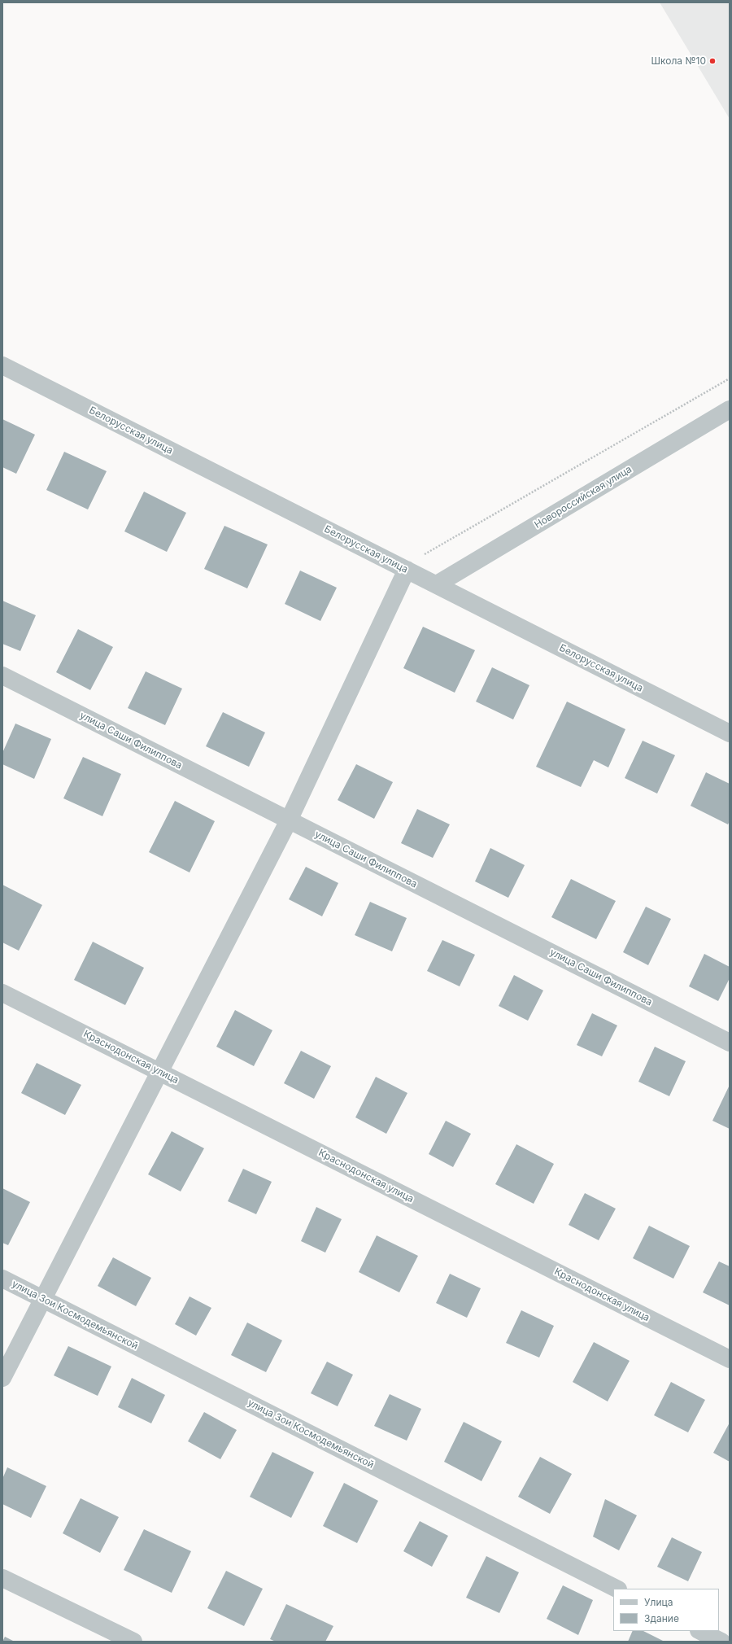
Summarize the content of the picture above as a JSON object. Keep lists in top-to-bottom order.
{
  "streets": {
    "street": [
      "Белорусская улица",
      "Новороссийская улица",
      "улица Саши Филиппова",
      "Краснодонская улица",
      "улица Зои Космодемьянской"
    ]
  },
  "crossings": [
    ["Белорусская улица", "Новороссийская улица"]
  ],
  "places": ["Школа №10"],
  "legend": ["Улица", "Здание"]
}
